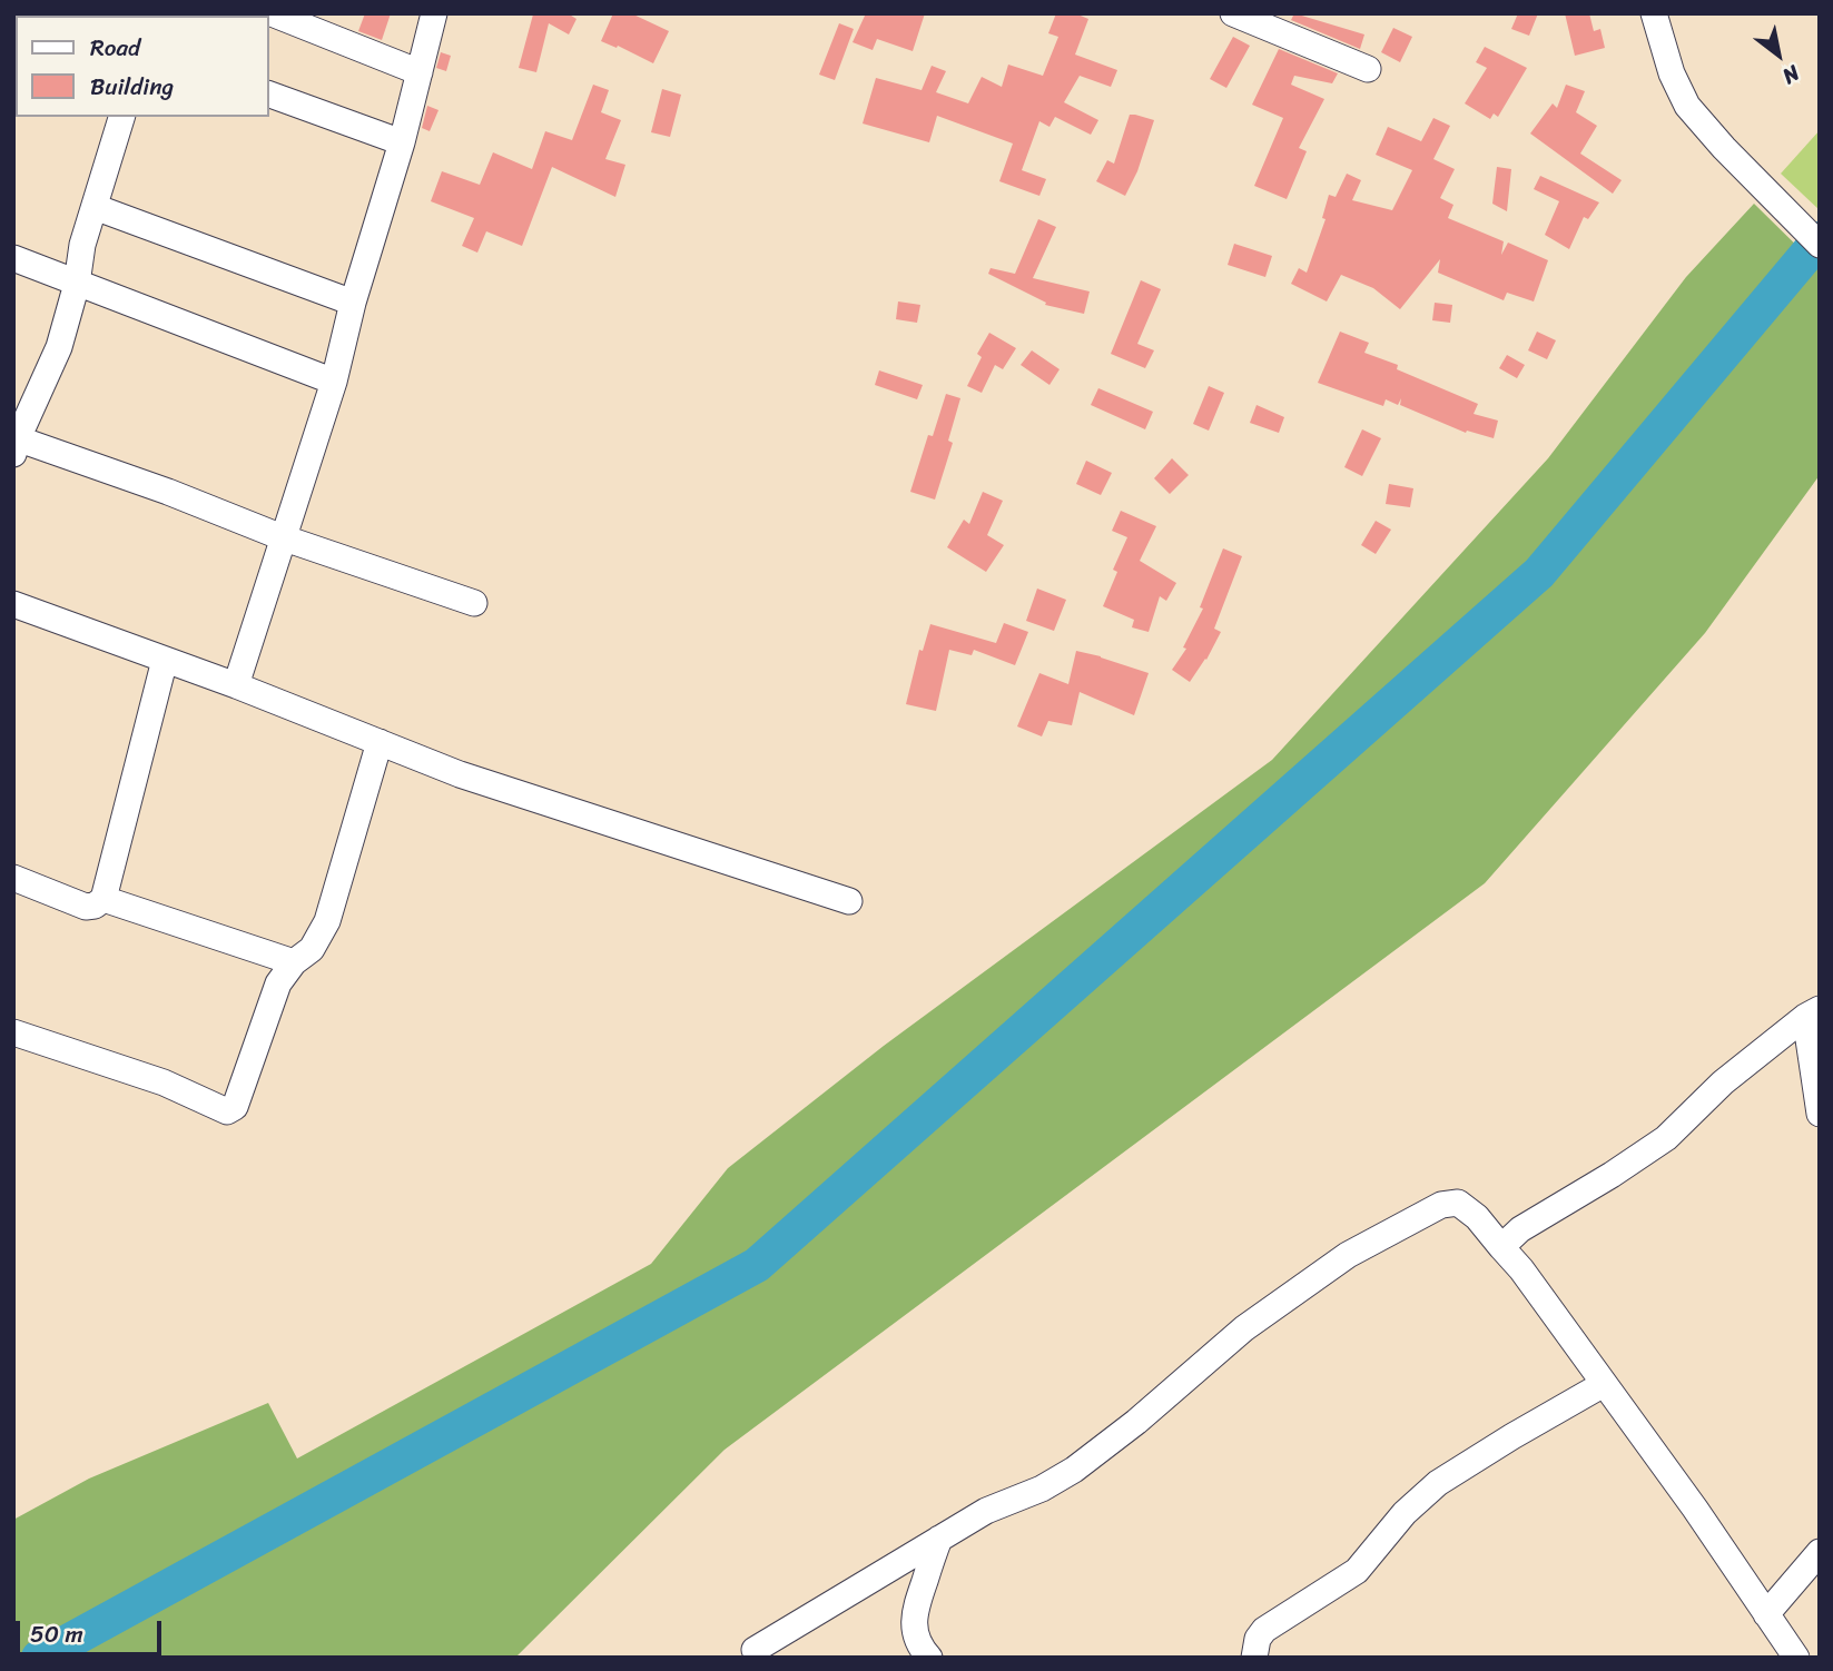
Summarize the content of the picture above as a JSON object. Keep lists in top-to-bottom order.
{
  "legend": ["Road", "Building"],
  "scale_bar": "50 m",
  "north": "bottom right"
}
